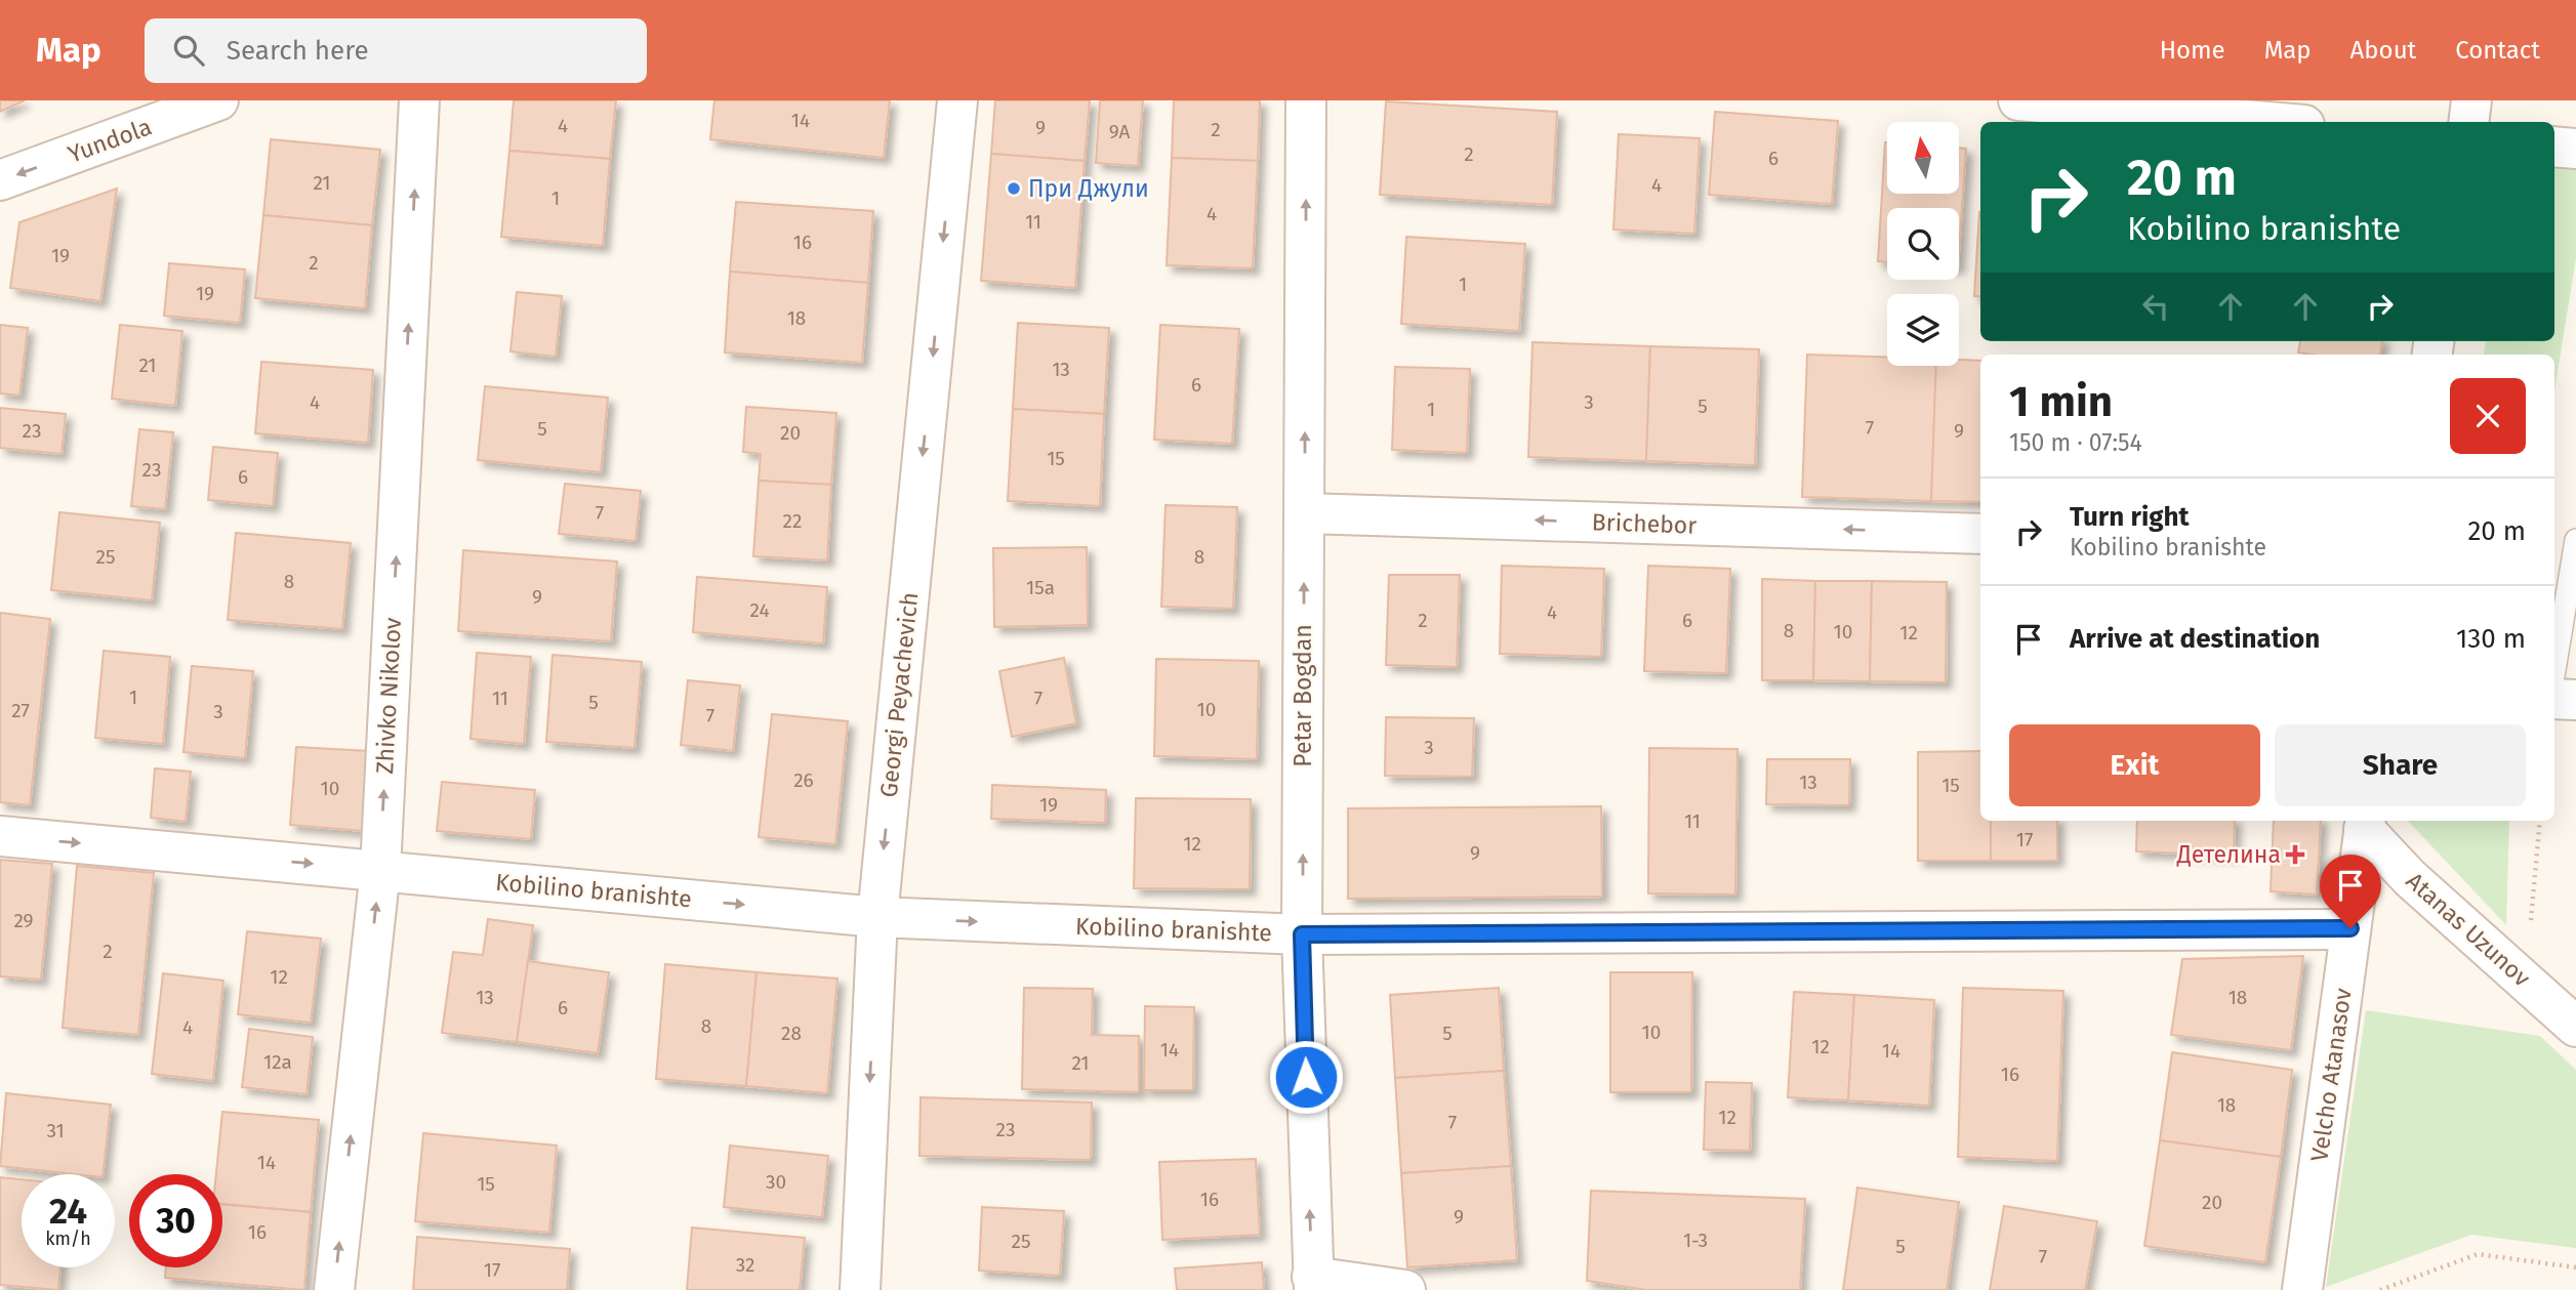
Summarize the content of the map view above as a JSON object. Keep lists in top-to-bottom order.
{
  "streets": {
    "street": [
      "Yundola",
      "Brichebor",
      "Georgi Peyachevich",
      "Zhivko Nikolov",
      "Petar Bogdan",
      "Kobilino branishte",
      "Atanas Uzunov",
      "Velcho Atanasov"
    ]
  },
  "crossings": [
    ["Brichebor", "Petar Bogdan"],
    ["Georgi Peyachevich", "Kobilino branishte"],
    ["Zhivko Nikolov", "Kobilino branishte"],
    ["Petar Bogdan", "Kobilino branishte"],
    ["Kobilino branishte", "Velcho Atanasov"],
    ["Atanas Uzunov", "Velcho Atanasov"]
  ],
  "one_way": [
    "Yundola",
    "Brichebor",
    "Georgi Peyachevich",
    "Zhivko Nikolov",
    "Petar Bogdan",
    "Kobilino branishte"
  ],
  "places": {
    "other": ["При Джули"],
    "health": ["Детелина"]
  },
  "house_numbers": [
    "14",
    "4",
    "9",
    "2",
    "9А",
    "2",
    "6",
    "21",
    "4",
    "1",
    "4",
    "11",
    "16",
    "19",
    "2",
    "1",
    "19",
    "18",
    "21",
    "13",
    "6",
    "4",
    "3",
    "5",
    "1",
    "7",
    "5",
    "23",
    "9",
    "20",
    "15",
    "23",
    "6",
    "7",
    "22",
    "25",
    "8",
    "8",
    "15a",
    "9",
    "24",
    "4",
    "2",
    "6",
    "8",
    "10",
    "12",
    "1",
    "11",
    "7",
    "5",
    "10",
    "27",
    "3",
    "7",
    "3",
    "26",
    "13",
    "15",
    "10",
    "19",
    "11",
    "17",
    "12",
    "9",
    "29",
    "2",
    "12",
    "13",
    "18",
    "6",
    "8",
    "4",
    "10",
    "28",
    "5",
    "12",
    "14",
    "14",
    "12a",
    "21",
    "16",
    "18",
    "12",
    "7",
    "23",
    "31",
    "14",
    "30",
    "15",
    "16",
    "20",
    "9",
    "16",
    "1-3",
    "25",
    "5",
    "7",
    "32",
    "17"
  ],
  "north": "top",
  "page": {
    "header": "Map",
    "search": "Search here",
    "nav": [
      "Home",
      "Map",
      "About",
      "Contact"
    ],
    "turn": ["20 m", "Kobilino branishte"],
    "heading": ["1 min", "150 m · 07:54"],
    "list": [
      {
        "name": "Turn right",
        "note": "Kobilino branishte",
        "value": "20 m"
      },
      {
        "name": "Arrive at destination",
        "value": "130 m"
      }
    ],
    "buttons": ["Exit", "Share"],
    "speed": "24 km/h",
    "limit": "30"
  }
}
